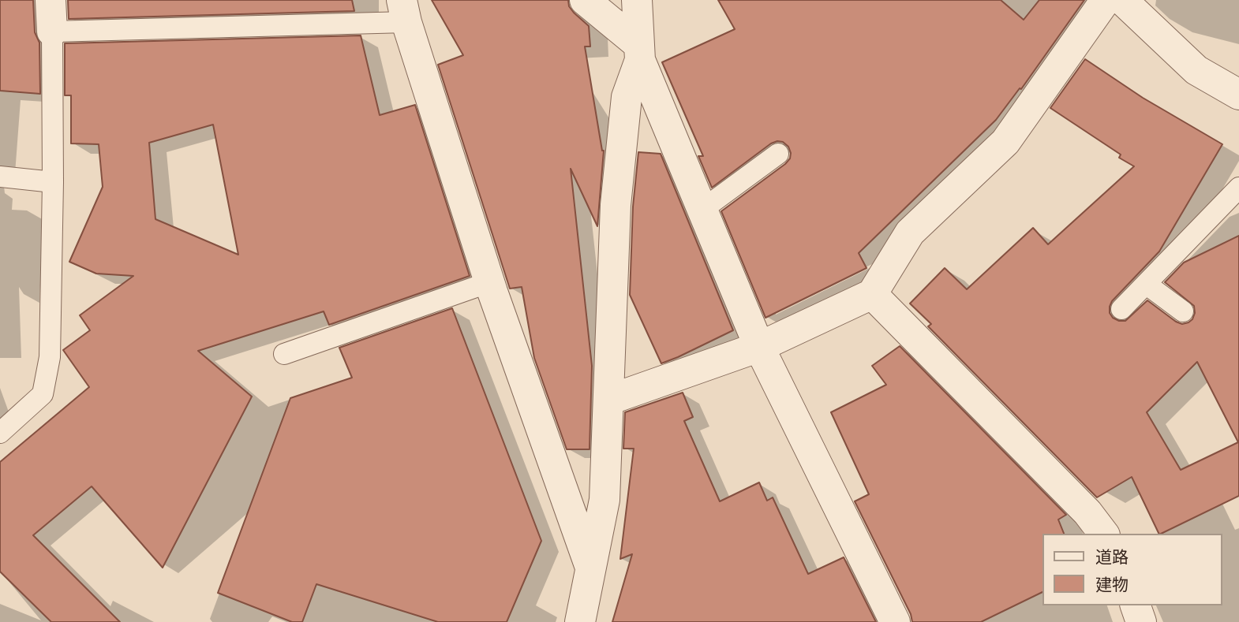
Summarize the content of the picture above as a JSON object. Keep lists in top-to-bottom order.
{
  "legend": ["道路", "建物"]
}
